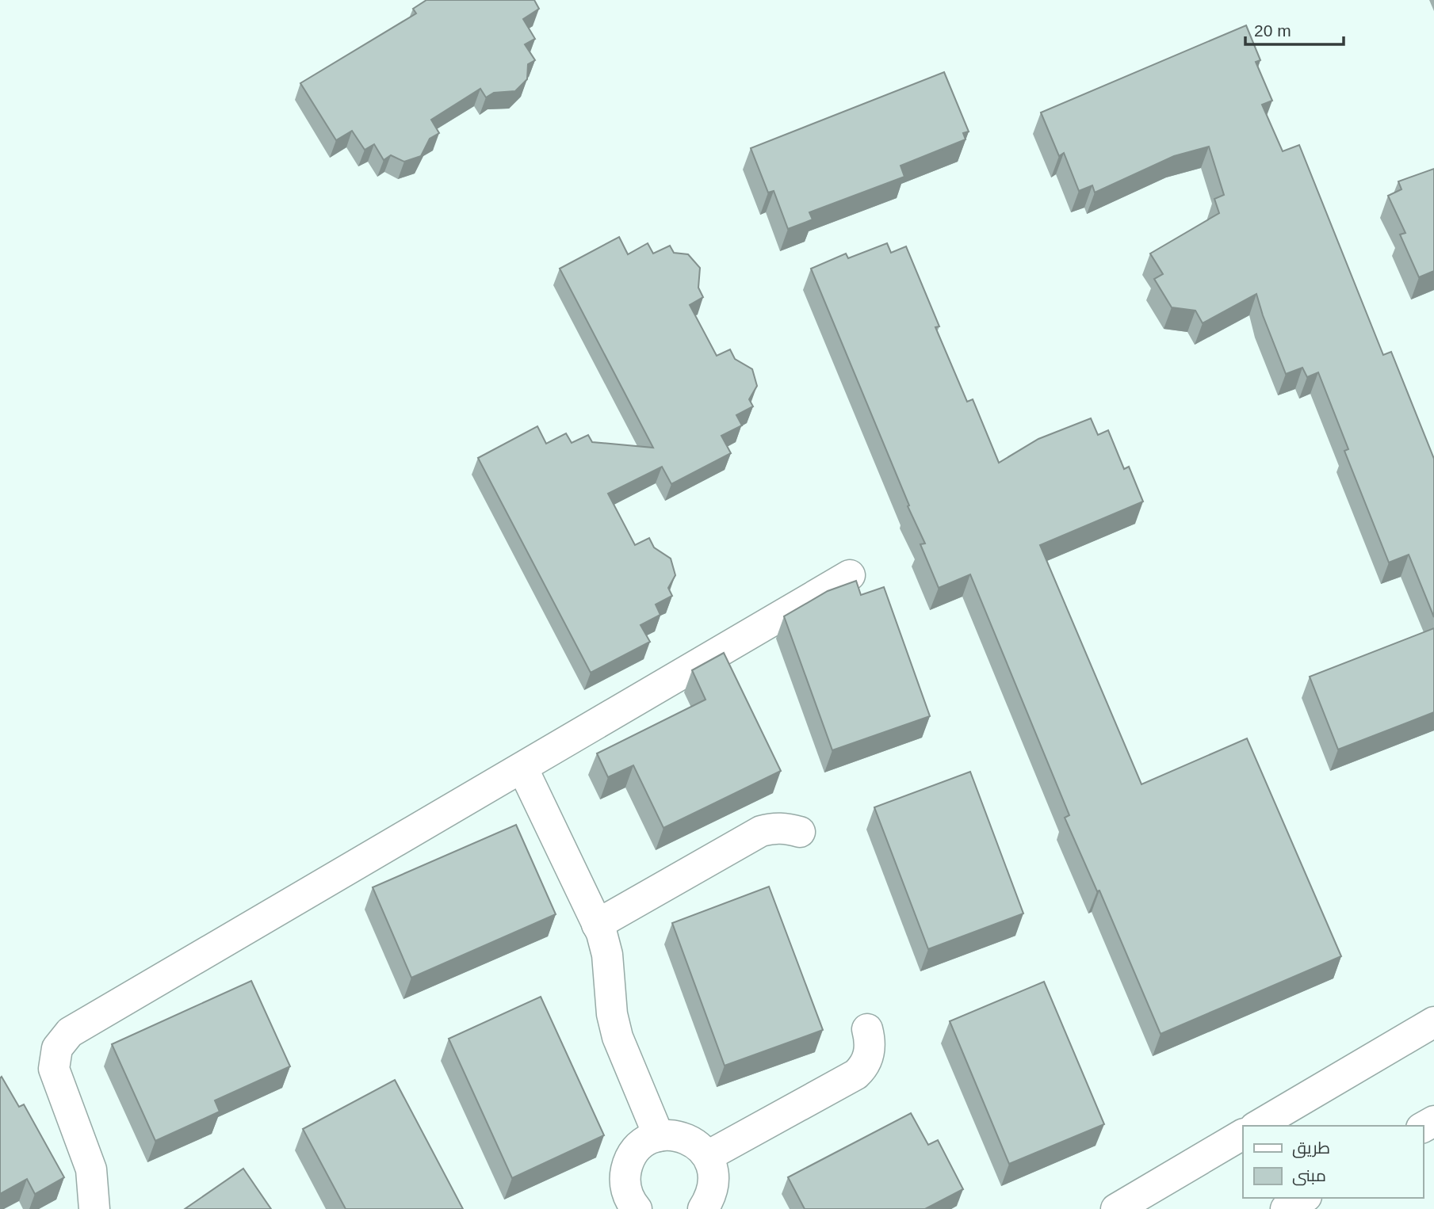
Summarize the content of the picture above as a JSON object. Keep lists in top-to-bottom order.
{
  "legend": ["طريق", "مبنى"],
  "scale_bar": "20 m"
}
